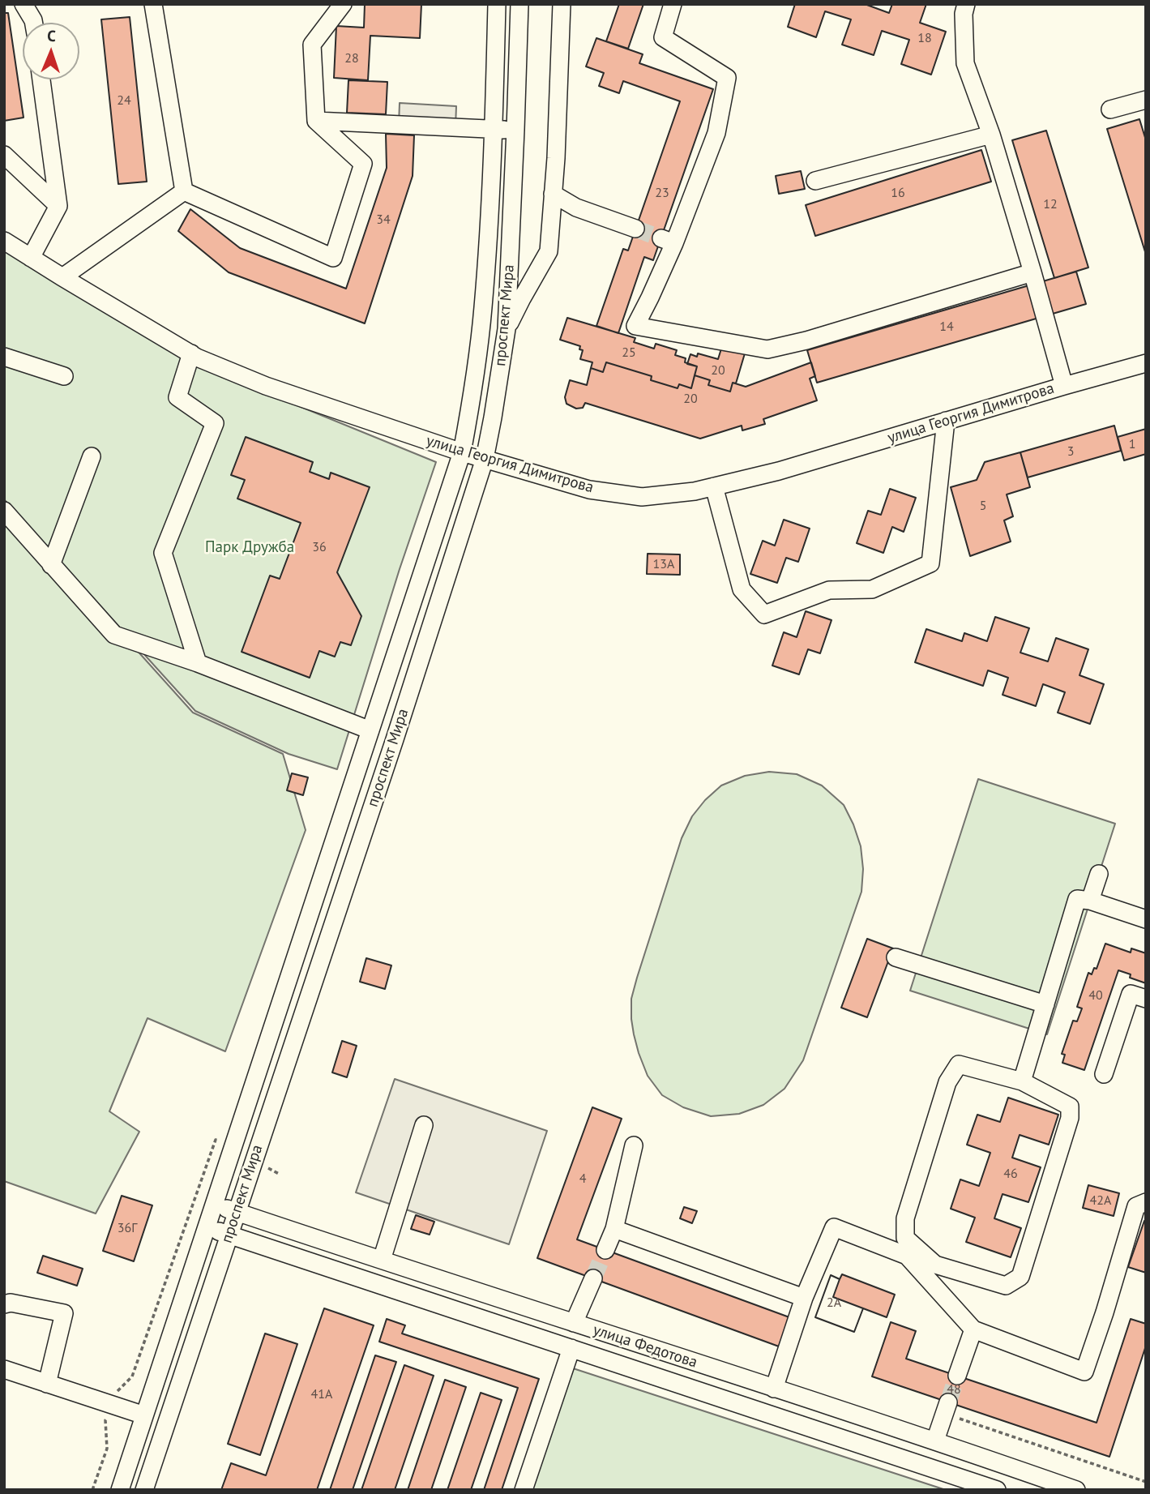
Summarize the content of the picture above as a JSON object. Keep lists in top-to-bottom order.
{
  "streets": {
    "street": ["проспект Мира", "улица Георгия Димитрова", "улица Федотова"]
  },
  "crossings": [
    ["проспект Мира", "улица Георгия Димитрова"],
    ["проспект Мира", "улица Федотова"]
  ],
  "parks": ["Парк Дружба"],
  "house_numbers": [
    "18",
    "28",
    "24",
    "23",
    "16",
    "12",
    "34",
    "14",
    "25",
    "20",
    "20",
    "1",
    "3",
    "5",
    "36",
    "13А",
    "40",
    "46",
    "4",
    "42А",
    "36Г",
    "2А",
    "48",
    "41А"
  ],
  "north": "top"
}
